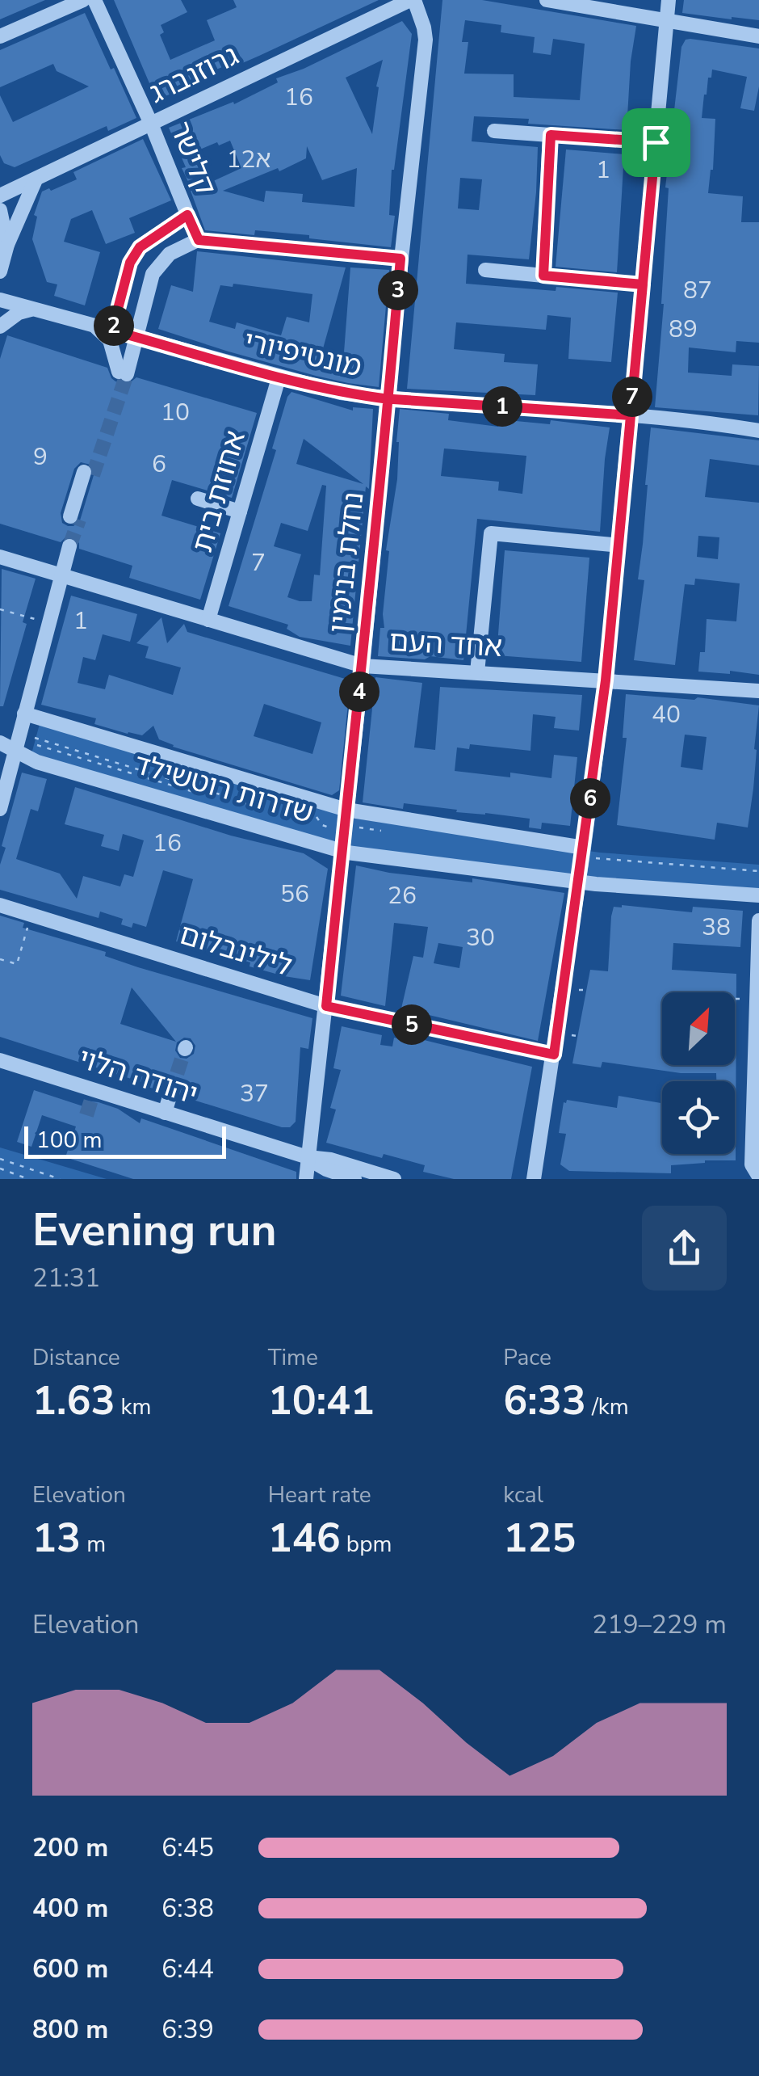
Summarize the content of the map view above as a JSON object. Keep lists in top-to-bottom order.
{
  "streets": {
    "street": [
      "גרוזנברג",
      "קלישר",
      "מונטיפיורי",
      "אחוזת בית",
      "נחלת בנימין",
      "אחד העם",
      "שדרות רוטשילד",
      "לילינבלום",
      "יהודה הלוי"
    ]
  },
  "crossings": [
    ["גרוזנברג", "קלישר"],
    ["גרוזנברג", "נחלת בנימין"],
    ["קלישר", "נחלת בנימין"],
    ["מונטיפיורי", "אחוזת בית"],
    ["מונטיפיורי", "נחלת בנימין"],
    ["אחוזת בית", "אחד העם"],
    ["נחלת בנימין", "אחד העם"],
    ["נחלת בנימין", "שדרות רוטשילד"],
    ["נחלת בנימין", "לילינבלום"],
    ["נחלת בנימין", "יהודה הלוי"]
  ],
  "house_numbers": [
    "16",
    "12א",
    "1",
    "87",
    "89",
    "10",
    "9",
    "6",
    "7",
    "1",
    "40",
    "16",
    "56",
    "26",
    "38",
    "30",
    "37"
  ],
  "scale_bar": "100 m",
  "north": "top right",
  "page": {
    "pins": [
      "3",
      "2",
      "7",
      "1",
      "4",
      "6",
      "5"
    ],
    "scale": "100 m",
    "heading": ["Evening run", "21:31"],
    "stats": [
      ["Distance", "1.63 km"],
      ["Time", "10:41"],
      ["Pace", "6:33 /km"],
      ["Elevation", "13 m"],
      ["Heart rate", "146 bpm"],
      ["kcal", "125"]
    ],
    "chart": ["Elevation", "219–229 m"],
    "list": [
      {
        "name": "200 m",
        "note": "6:45"
      },
      {
        "name": "400 m",
        "note": "6:38"
      },
      {
        "name": "600 m",
        "note": "6:44"
      },
      {
        "name": "800 m",
        "note": "6:39"
      }
    ]
  }
}
